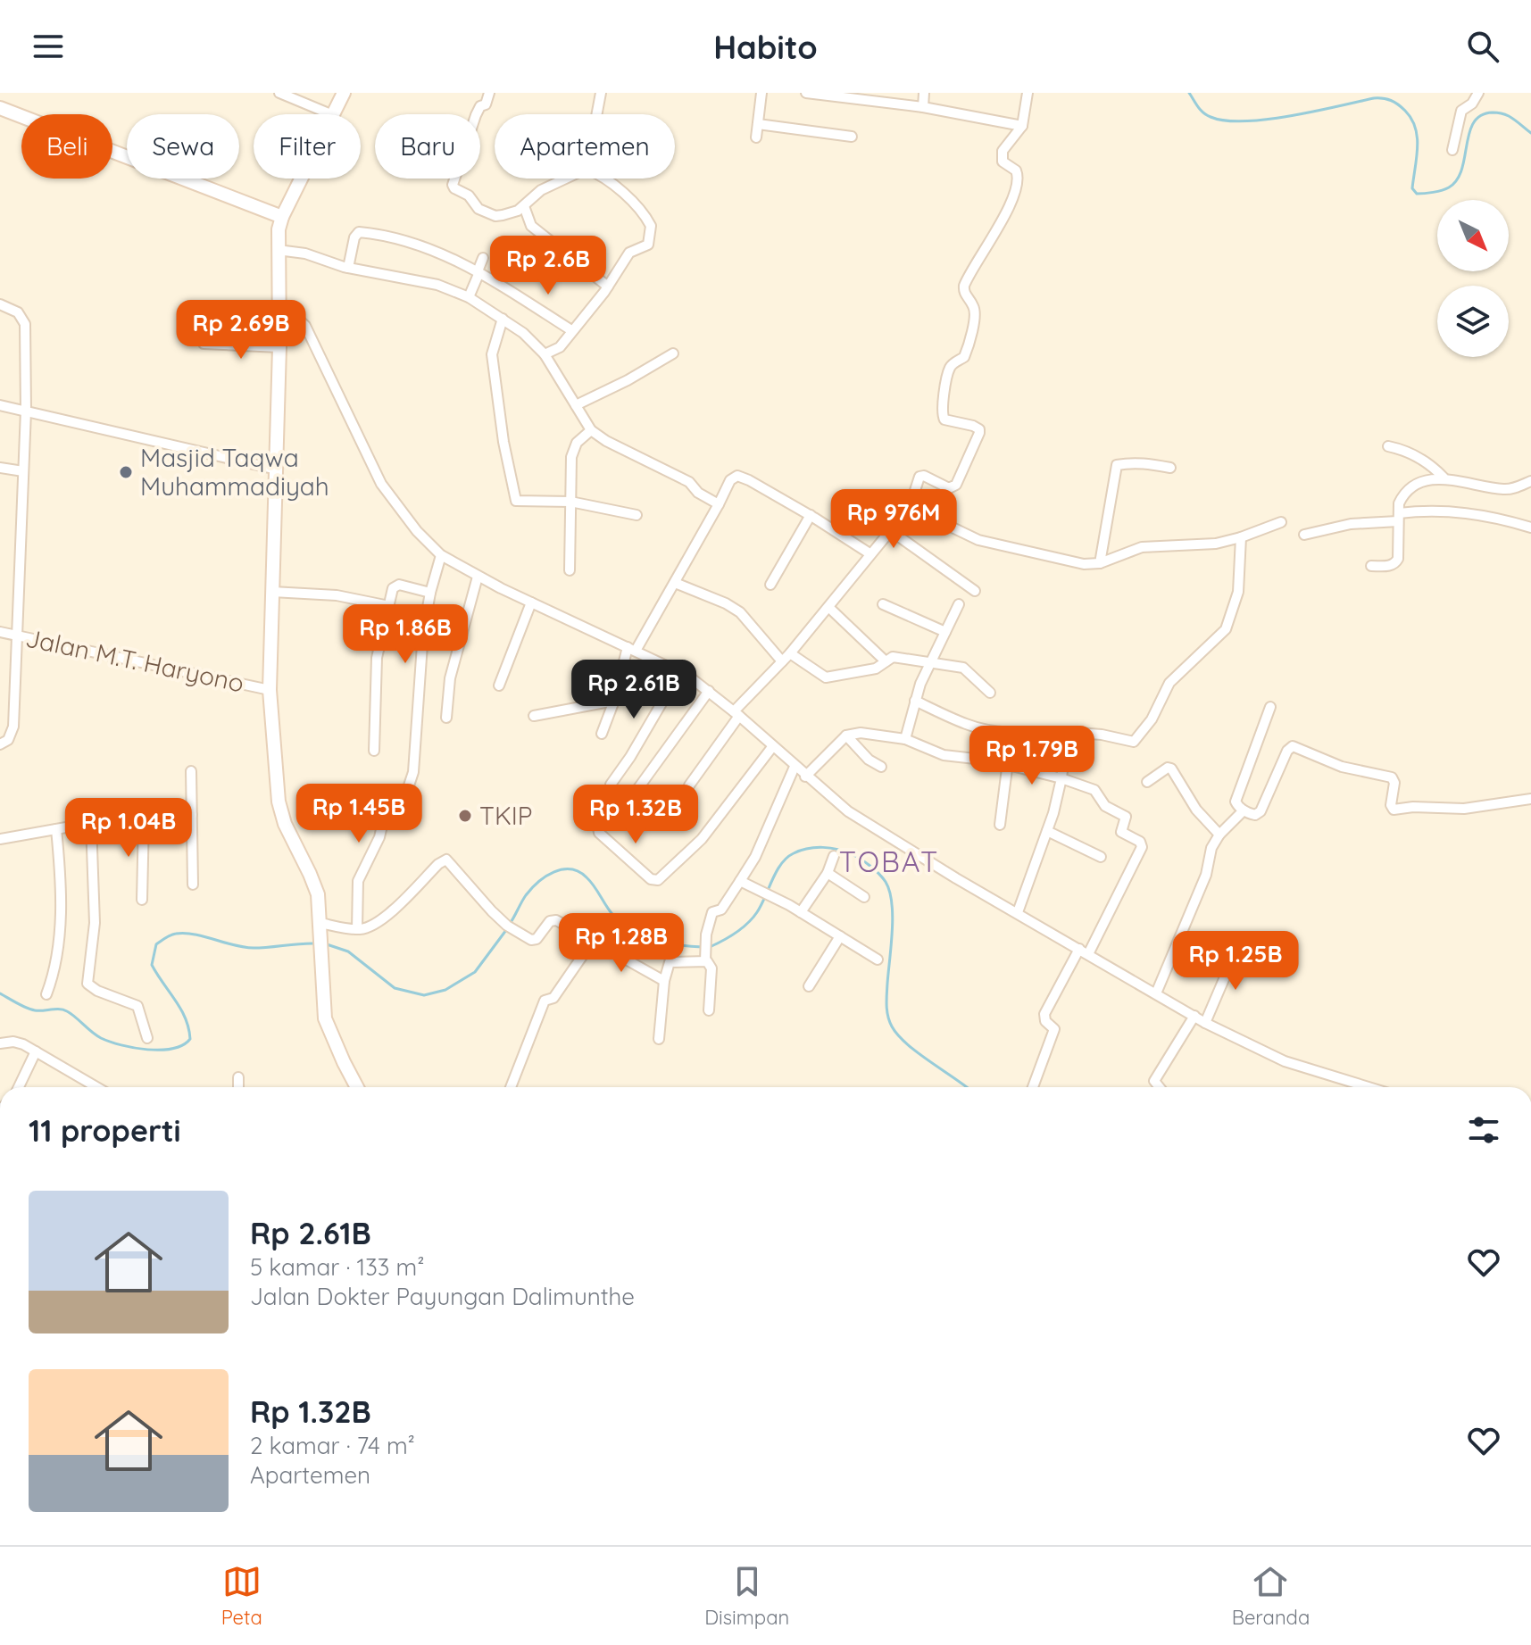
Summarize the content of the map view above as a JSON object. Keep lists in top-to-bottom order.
{
  "streets": {
    "street": ["Jalan M.T. Haryono"]
  },
  "districts": ["TOBAT"],
  "places": ["Masjid Taqwa Muhammadiyah", "TKIP"],
  "north": "bottom right",
  "page": {
    "header": "Habito",
    "chip": [
      "Beli",
      "Sewa",
      "Filter",
      "Baru",
      "Apartemen"
    ],
    "price": [
      "Rp 2.6B",
      "Rp 2.69B",
      "Rp 976M",
      "Rp 1.86B",
      "Rp 2.61B",
      "Rp 1.79B",
      "Rp 1.45B",
      "Rp 1.32B",
      "Rp 1.04B",
      "Rp 1.28B",
      "Rp 1.25B"
    ],
    "heading": "11 properti",
    "list": [
      {
        "name": "Rp 2.61B",
        "note": "5 kamar · 133 m² · Jalan Dokter Payungan Dalimunthe"
      },
      {
        "name": "Rp 1.32B",
        "note": "2 kamar · 74 m² · Apartemen"
      }
    ],
    "tabs": ["Peta", "Disimpan", "Beranda"]
  }
}
